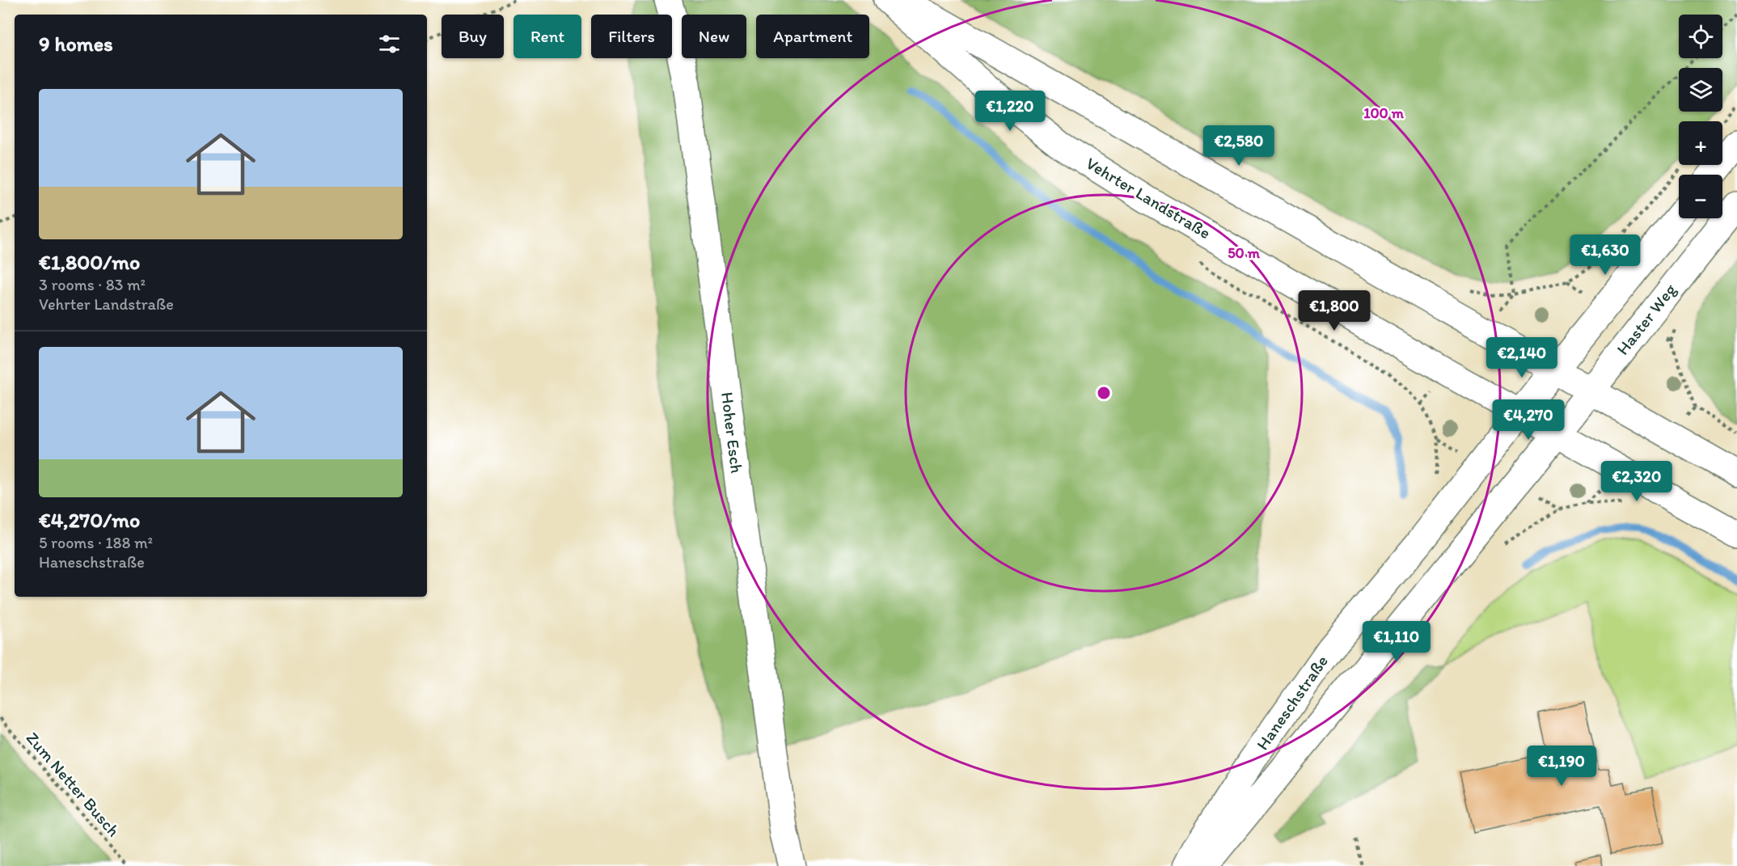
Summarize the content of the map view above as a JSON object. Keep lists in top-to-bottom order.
{
  "streets": {
    "main road": [
      "Vehrter Landstraße",
      "Haster Weg",
      "Hoher Esch",
      "Haneschstraße"
    ],
    "path": ["Zum Netter Busch"]
  },
  "crossings": [
    ["Vehrter Landstraße", "Haster Weg"],
    ["Vehrter Landstraße", "Haneschstraße"],
    ["Haster Weg", "Haneschstraße"]
  ],
  "page": {
    "map_buttons": ["+", "−"],
    "chip": [
      "Buy",
      "Rent",
      "Filters",
      "New",
      "Apartment"
    ],
    "heading": "9 homes",
    "list": [
      {
        "name": "€1,800/mo",
        "note": "3 rooms · 83 m² · Vehrter Landstraße"
      },
      {
        "name": "€4,270/mo",
        "note": "5 rooms · 188 m² · Haneschstraße"
      }
    ],
    "price": [
      "€1,220",
      "€2,580",
      "€1,630",
      "€1,800",
      "€2,140",
      "€4,270",
      "€2,320",
      "€1,110",
      "€1,190"
    ]
  },
  "rings": ["100 m", "50 m"]
}
